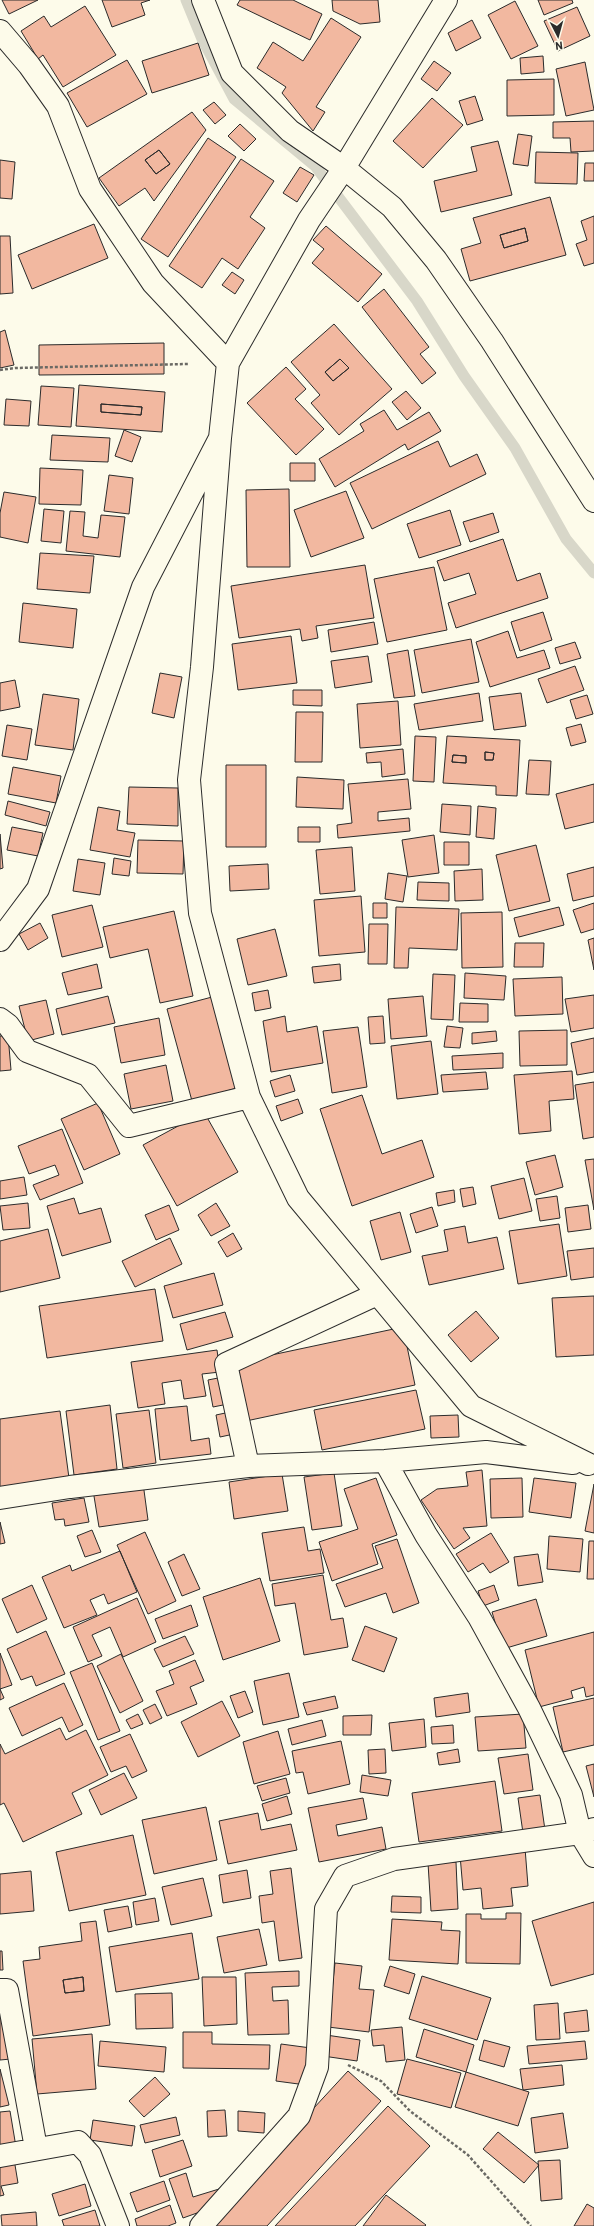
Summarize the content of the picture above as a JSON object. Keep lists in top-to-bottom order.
{
  "north": "bottom"
}
